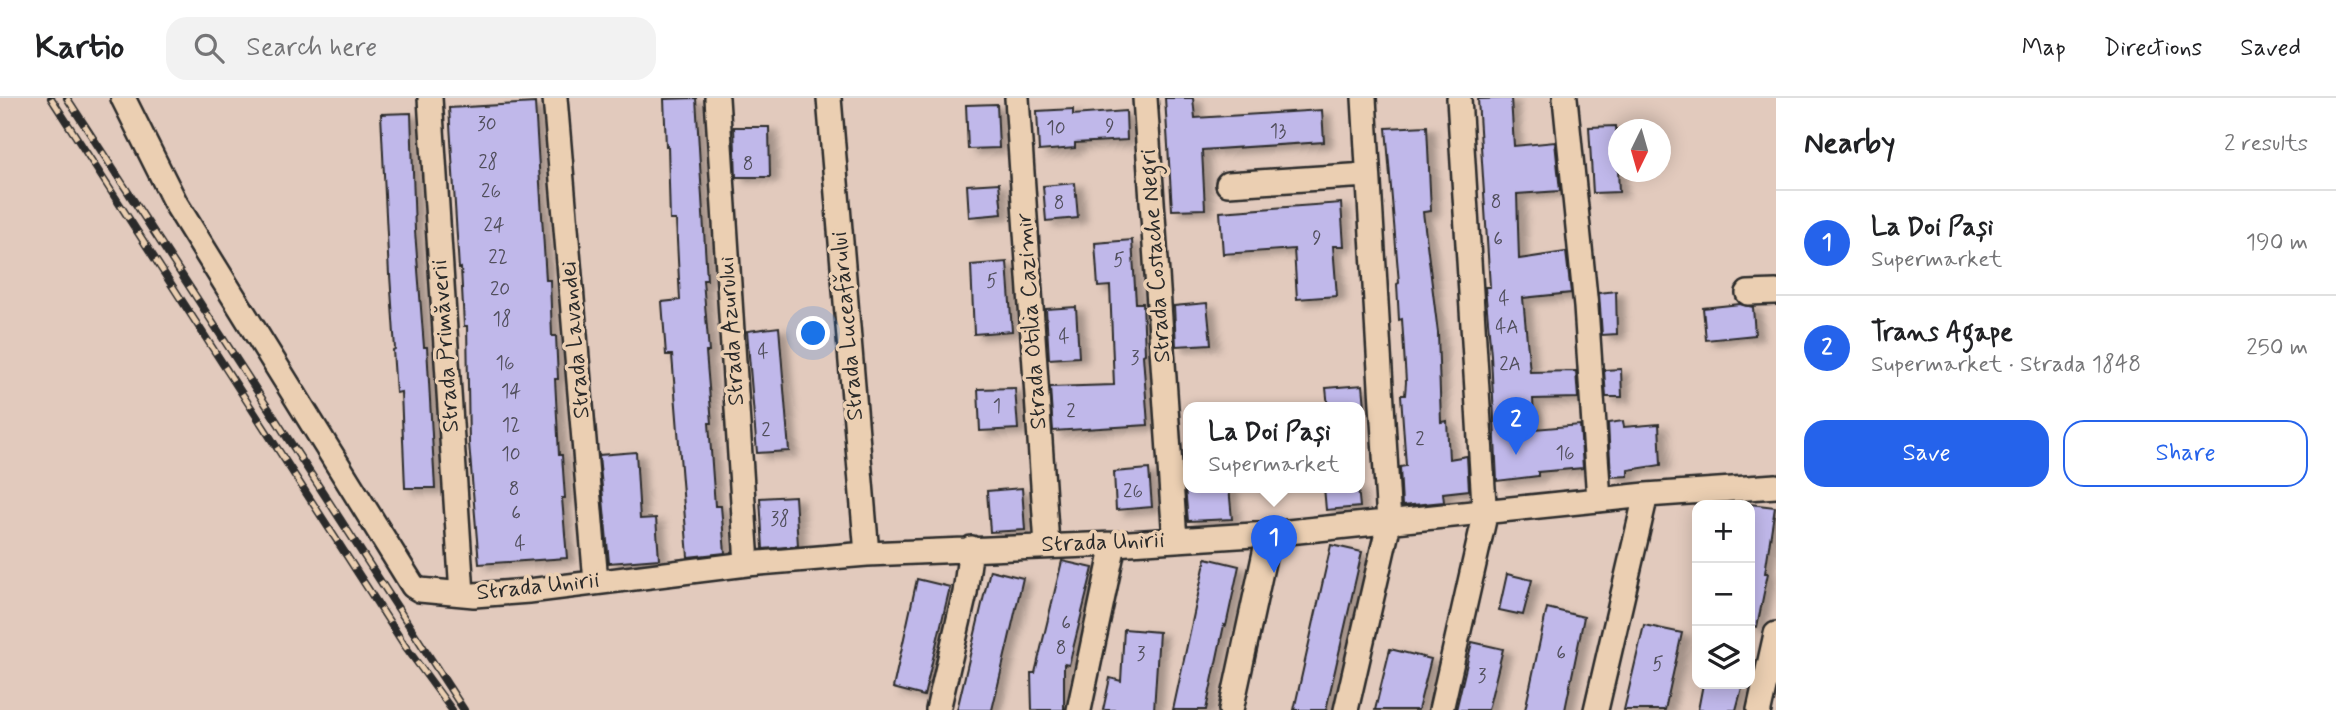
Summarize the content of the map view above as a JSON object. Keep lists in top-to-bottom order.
{
  "streets": {
    "street": [
      "Strada Costache Negri",
      "Strada Otilia Cazimir",
      "Strada Luceafǎrului",
      "Strada Azurului",
      "Strada Lavandei",
      "Strada Primăverii",
      "Strada Unirii"
    ]
  },
  "crossings": [
    ["Strada Costache Negri", "Strada Unirii"],
    ["Strada Otilia Cazimir", "Strada Unirii"],
    ["Strada Luceafǎrului", "Strada Unirii"],
    ["Strada Azurului", "Strada Unirii"],
    ["Strada Lavandei", "Strada Unirii"],
    ["Strada Primăverii", "Strada Unirii"]
  ],
  "house_numbers": [
    "30",
    "9",
    "10",
    "13",
    "28",
    "8",
    "26",
    "8",
    "8",
    "24",
    "9",
    "6",
    "22",
    "5",
    "5",
    "20",
    "4",
    "18",
    "4A",
    "4",
    "4",
    "3",
    "16",
    "2A",
    "14",
    "1",
    "2",
    "12",
    "2",
    "2",
    "16",
    "10",
    "8",
    "26",
    "6",
    "38",
    "4",
    "6",
    "8",
    "6",
    "3",
    "5",
    "3"
  ],
  "north": "bottom",
  "page": {
    "header": "Kartio",
    "search": "Search here",
    "nav": ["Map", "Directions", "Saved"],
    "heading": ["Nearby", "2 results"],
    "list": [
      {
        "mark": "1",
        "name": "La Doi Pași",
        "note": "Supermarket",
        "value": "190 m"
      },
      {
        "mark": "2",
        "name": "Trans Agape",
        "note": "Supermarket · Strada 1848",
        "value": "250 m"
      }
    ],
    "pins": ["2", "1"],
    "buttons": ["Save", "Share"],
    "popup": ["La Doi Pași", "Supermarket"],
    "map_buttons": ["+", "−"]
  }
}
